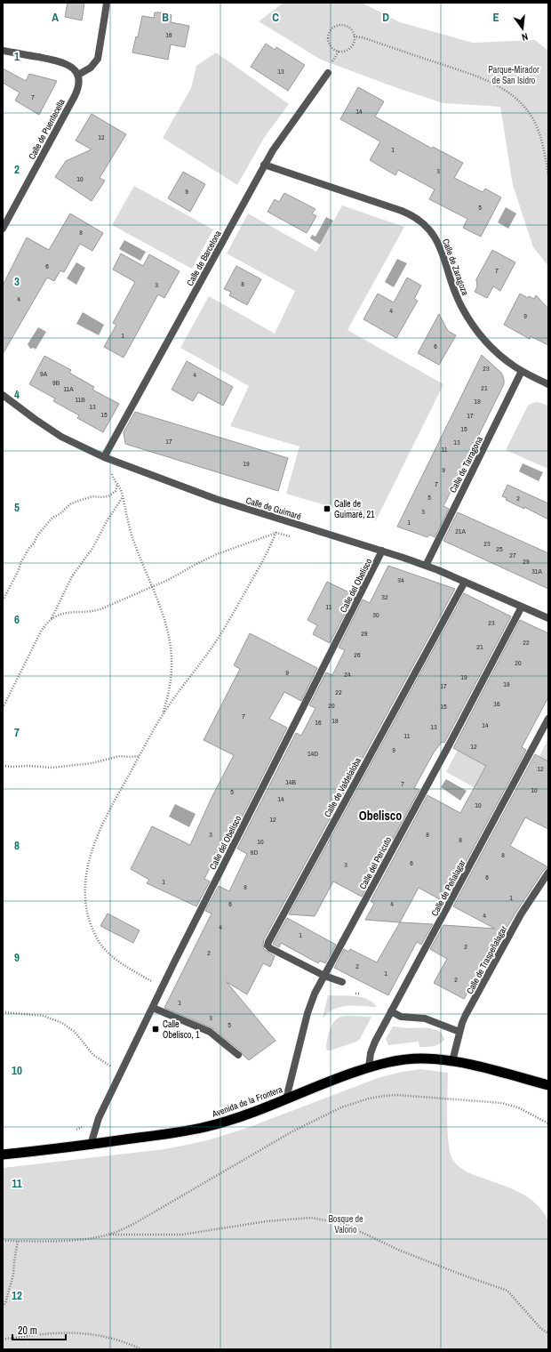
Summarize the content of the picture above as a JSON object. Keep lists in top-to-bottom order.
{
  "streets": {
    "highway": ["Avenida de la Frontera"],
    "street": [
      "Calle de Puentecella",
      "Calle de Barcelona",
      "Calle de Zaragoza",
      "Calle de Tarragona",
      "Calle de Guimaré",
      "Calle del Obelisco",
      "Calle de Valdelaloba",
      "Calle del Pericuto",
      "Calle de Peñalagar",
      "Calle de Traspeñalagar"
    ]
  },
  "crossings": [
    ["Calle de Barcelona", "Calle de Zaragoza"],
    ["Calle de Barcelona", "Calle de Guimaré"],
    ["Calle de Zaragoza", "Calle de Tarragona"],
    ["Calle de Tarragona", "Calle de Guimaré"],
    ["Calle de Guimaré", "Calle del Obelisco"],
    ["Calle de Guimaré", "Calle de Valdelaloba"],
    ["Calle de Guimaré", "Calle del Pericuto"],
    ["Calle del Obelisco", "Avenida de la Frontera"],
    ["Calle de Valdelaloba", "Calle del Pericuto"],
    ["Calle del Pericuto", "Avenida de la Frontera"],
    ["Calle de Peñalagar", "Avenida de la Frontera"],
    ["Calle de Traspeñalagar", "Avenida de la Frontera"]
  ],
  "districts": ["Obelisco"],
  "parks": ["Parque-Mirador de San Isidro", "Bosque de Valorio"],
  "places": {
    "transit": ["Calle de Guimaré, 21", "Calle Obelisco, 1"]
  },
  "house_numbers": [
    "16",
    "13",
    "7",
    "14",
    "12",
    "1",
    "3",
    "10",
    "9",
    "5",
    "8",
    "6",
    "7",
    "8",
    "3",
    "4",
    "4",
    "9",
    "1",
    "6",
    "23",
    "9A",
    "4",
    "9B",
    "21",
    "11A",
    "11B",
    "19",
    "13",
    "15",
    "17",
    "15",
    "17",
    "13",
    "11",
    "19",
    "9",
    "7",
    "5",
    "2",
    "3",
    "1",
    "21A",
    "23",
    "25",
    "27",
    "29",
    "31A",
    "34",
    "32",
    "11",
    "30",
    "23",
    "28",
    "22",
    "21",
    "26",
    "20",
    "9",
    "24",
    "19",
    "18",
    "17",
    "22",
    "16",
    "20",
    "15",
    "7",
    "18",
    "16",
    "14",
    "13",
    "11",
    "12",
    "9",
    "14D",
    "12",
    "14B",
    "7",
    "10",
    "5",
    "14",
    "10",
    "12",
    "3",
    "8",
    "8",
    "10",
    "8D",
    "8",
    "6",
    "3",
    "6",
    "1",
    "8",
    "1",
    "6",
    "4",
    "4",
    "4",
    "1",
    "2",
    "2",
    "2",
    "1",
    "2",
    "1",
    "3",
    "5"
  ],
  "scale_bar": "20 m",
  "north": "bottom",
  "grid": {
    "columns": [
      "A",
      "B",
      "C",
      "D",
      "E"
    ],
    "rows": [
      "1",
      "2",
      "3",
      "4",
      "5",
      "6",
      "7",
      "8",
      "9",
      "10",
      "11",
      "12"
    ]
  }
}
